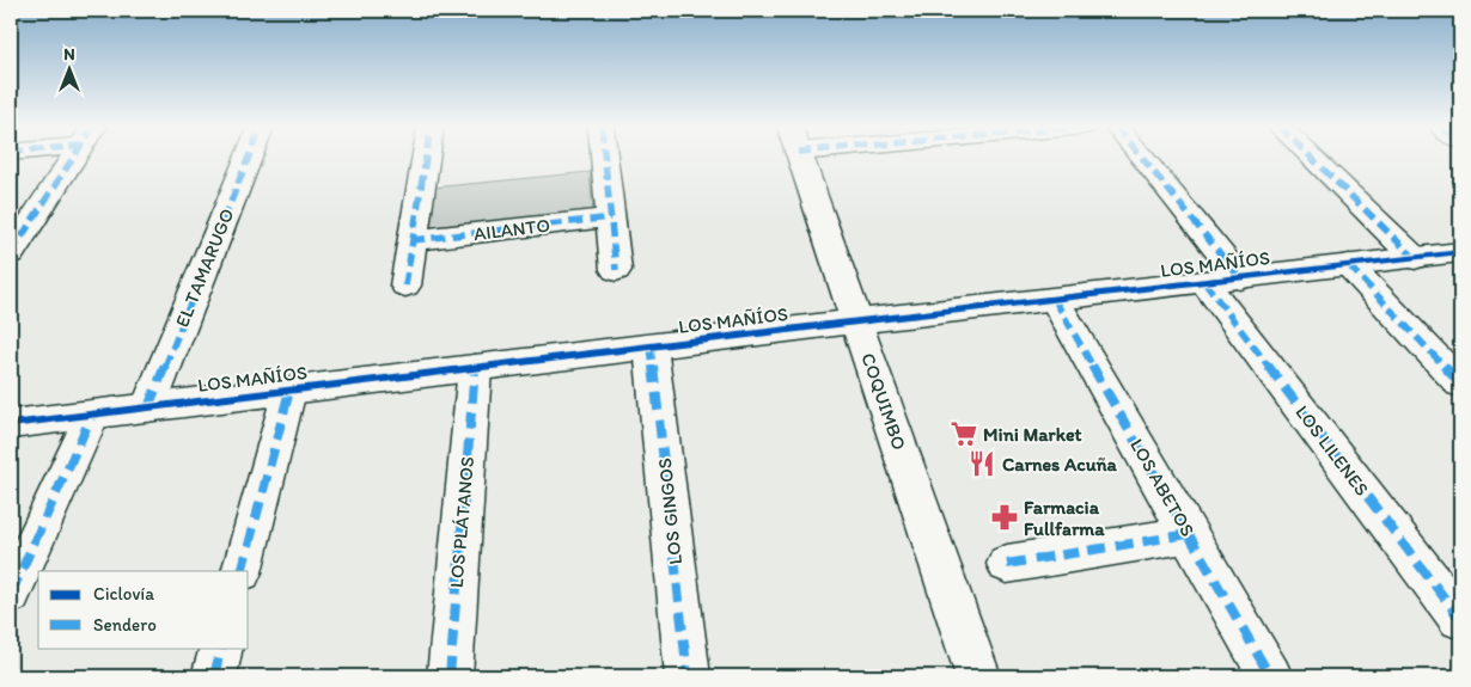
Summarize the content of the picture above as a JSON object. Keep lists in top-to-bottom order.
{
  "streets": {
    "street": [
      "AILANTO",
      "LOS MAÑÍOS",
      "EL TAMARUGO",
      "COQUIMBO",
      "LOS LILENES",
      "LOS ABETOS",
      "LOS GINGOS",
      "LOS PLÁTANOS"
    ]
  },
  "crossings": [
    ["LOS MAÑÍOS", "EL TAMARUGO"],
    ["LOS MAÑÍOS", "COQUIMBO"],
    ["LOS MAÑÍOS", "LOS LILENES"],
    ["LOS MAÑÍOS", "LOS ABETOS"],
    ["LOS MAÑÍOS", "LOS GINGOS"],
    ["LOS MAÑÍOS", "LOS PLÁTANOS"]
  ],
  "places": {
    "supermarket": ["Mini Market"],
    "restaurant": ["Carnes Acuña"],
    "pharmacy": ["Farmacia Fullfarma"]
  },
  "legend": ["Ciclovía", "Sendero"],
  "north": "top"
}
